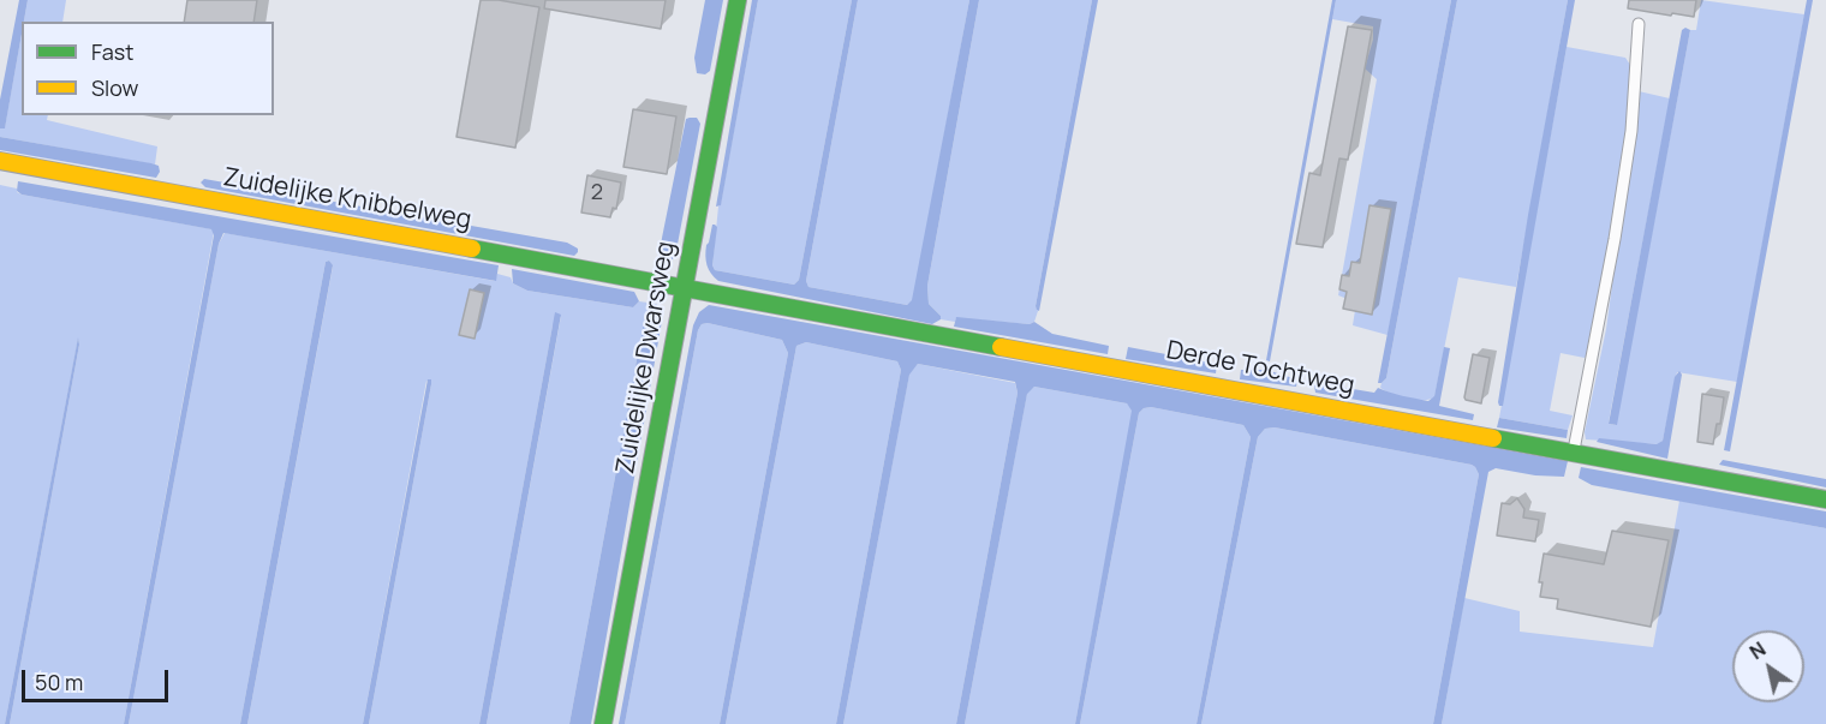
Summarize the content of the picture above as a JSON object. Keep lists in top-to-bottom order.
{
  "streets": {
    "street": ["Zuidelijke Knibbelweg", "Zuidelijke Dwarsweg", "Derde Tochtweg"]
  },
  "crossings": [
    ["Zuidelijke Knibbelweg", "Zuidelijke Dwarsweg"],
    ["Zuidelijke Knibbelweg", "Derde Tochtweg"],
    ["Zuidelijke Dwarsweg", "Derde Tochtweg"]
  ],
  "house_numbers": ["2"],
  "legend": ["Fast", "Slow"],
  "scale_bar": "50 m",
  "north": "top left"
}
